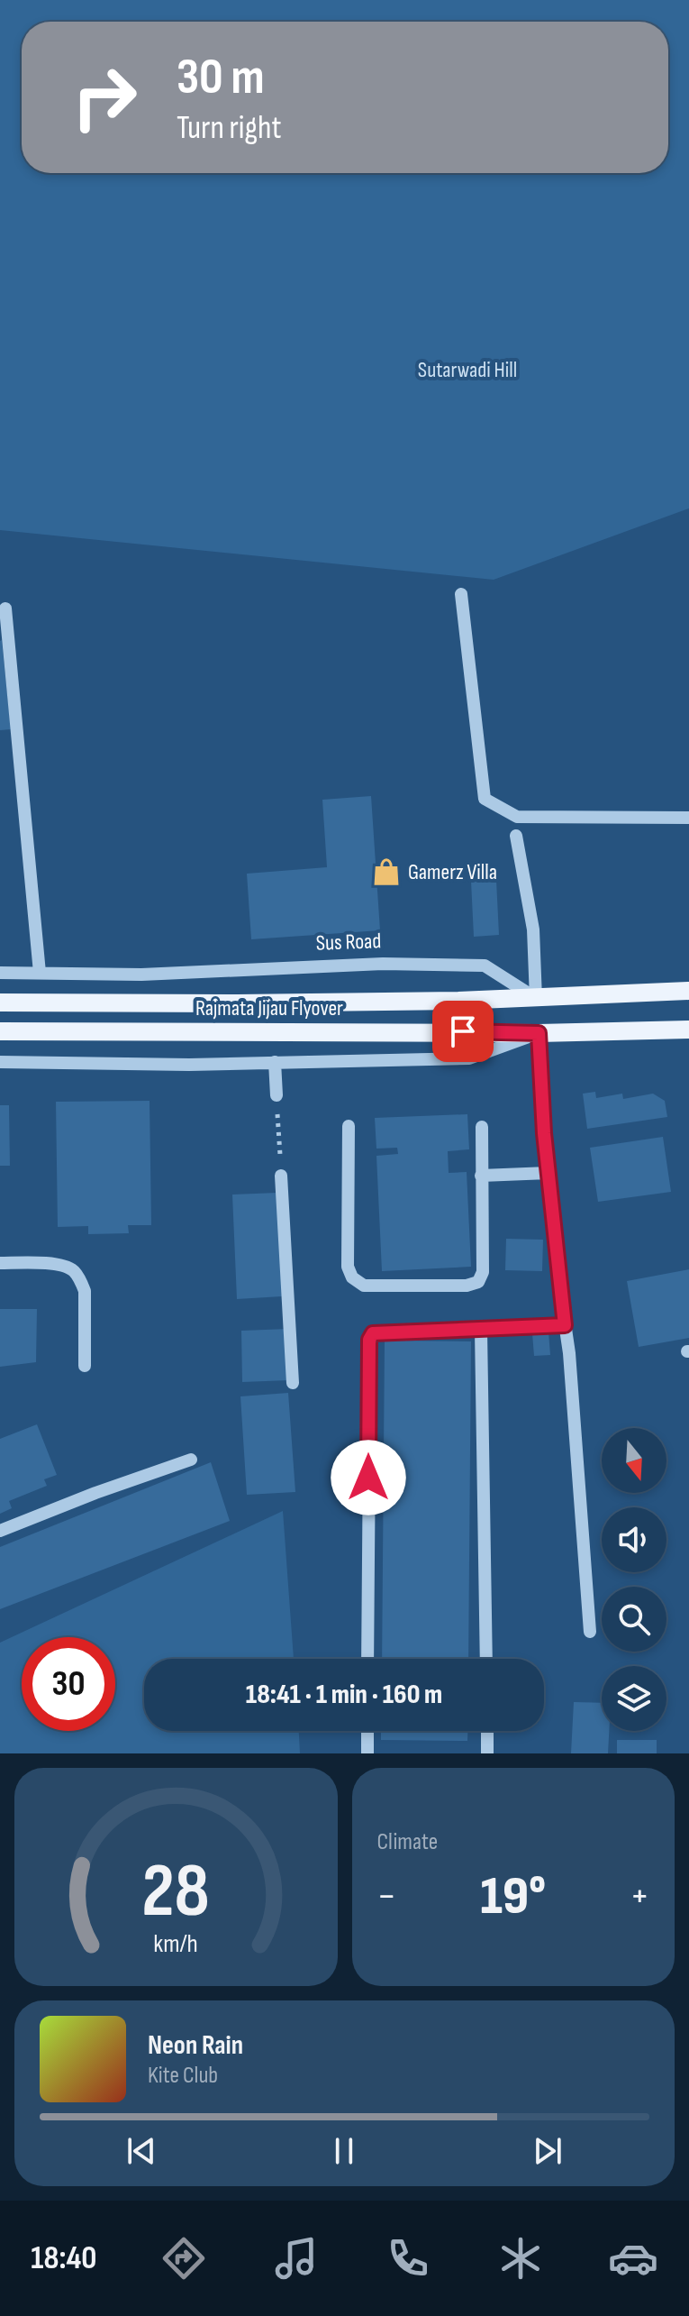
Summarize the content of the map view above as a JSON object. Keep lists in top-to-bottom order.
{
  "streets": {
    "main road": ["Rajmata Jijau Flyover"],
    "street": ["Sus Road"]
  },
  "crossings": [
    ["Sus Road", "Rajmata Jijau Flyover"]
  ],
  "parks": ["Sutarwadi Hill"],
  "places": {
    "shop": ["Gamerz Villa"]
  },
  "north": "bottom",
  "page": {
    "turn": ["30 m", "Turn right"],
    "limit": "30",
    "trip": "18:41 · 1 min · 160 m",
    "tile": "Climate",
    "heat": ["−", "19°", "+"],
    "song": ["Neon Rain", "Kite Club"],
    "tabs": "18:40",
    "gauge": ["28", "km/h"]
  }
}
